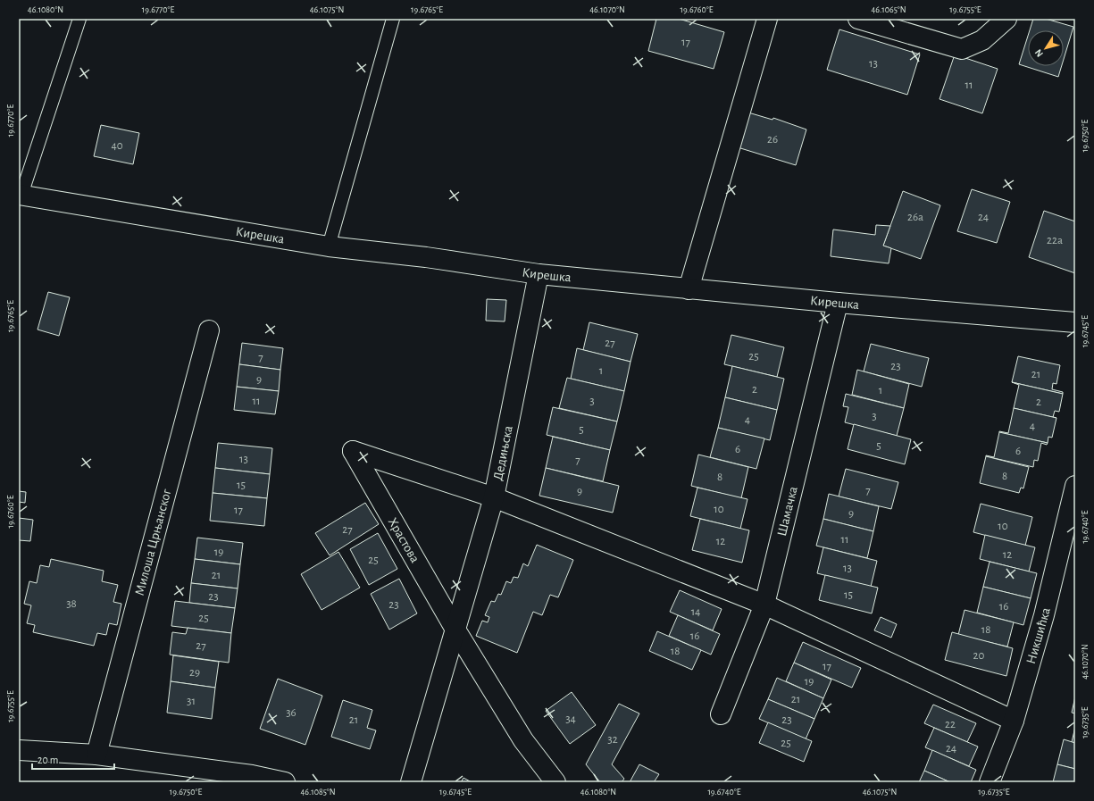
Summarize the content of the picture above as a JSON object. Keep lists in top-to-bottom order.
{
  "streets": {
    "street": [
      "Кирешка",
      "Дедињска",
      "Шамачка",
      "Храстова",
      "Милоша Црњанског",
      "Никшићка"
    ]
  },
  "crossings": [
    ["Кирешка", "Дедињска"],
    ["Кирешка", "Шамачка"],
    ["Дедињска", "Храстова"]
  ],
  "house_numbers": [
    "17",
    "13",
    "11",
    "26",
    "40",
    "26a",
    "24",
    "22a",
    "27",
    "25",
    "7",
    "23",
    "1",
    "21",
    "9",
    "2",
    "1",
    "11",
    "3",
    "2",
    "3",
    "4",
    "4",
    "5",
    "5",
    "6",
    "6",
    "13",
    "7",
    "8",
    "8",
    "15",
    "7",
    "9",
    "10",
    "17",
    "9",
    "10",
    "27",
    "11",
    "12",
    "19",
    "12",
    "25",
    "13",
    "21",
    "15",
    "23",
    "38",
    "23",
    "16",
    "14",
    "25",
    "18",
    "16",
    "27",
    "18",
    "20",
    "17",
    "29",
    "19",
    "21",
    "31",
    "36",
    "34",
    "21",
    "23",
    "22",
    "32",
    "25",
    "24"
  ],
  "scale_bar": "20 m",
  "north": "bottom left",
  "coordinates": [
    "46.1080°N",
    "19.6770°E",
    "46.1075°N",
    "19.6765°E",
    "46.1070°N",
    "19.6760°E",
    "46.1065°N",
    "19.6755°E",
    "19.6750°E",
    "19.6745°E",
    "19.6740°E",
    "19.6735°E",
    "46.1085°N"
  ]
}
